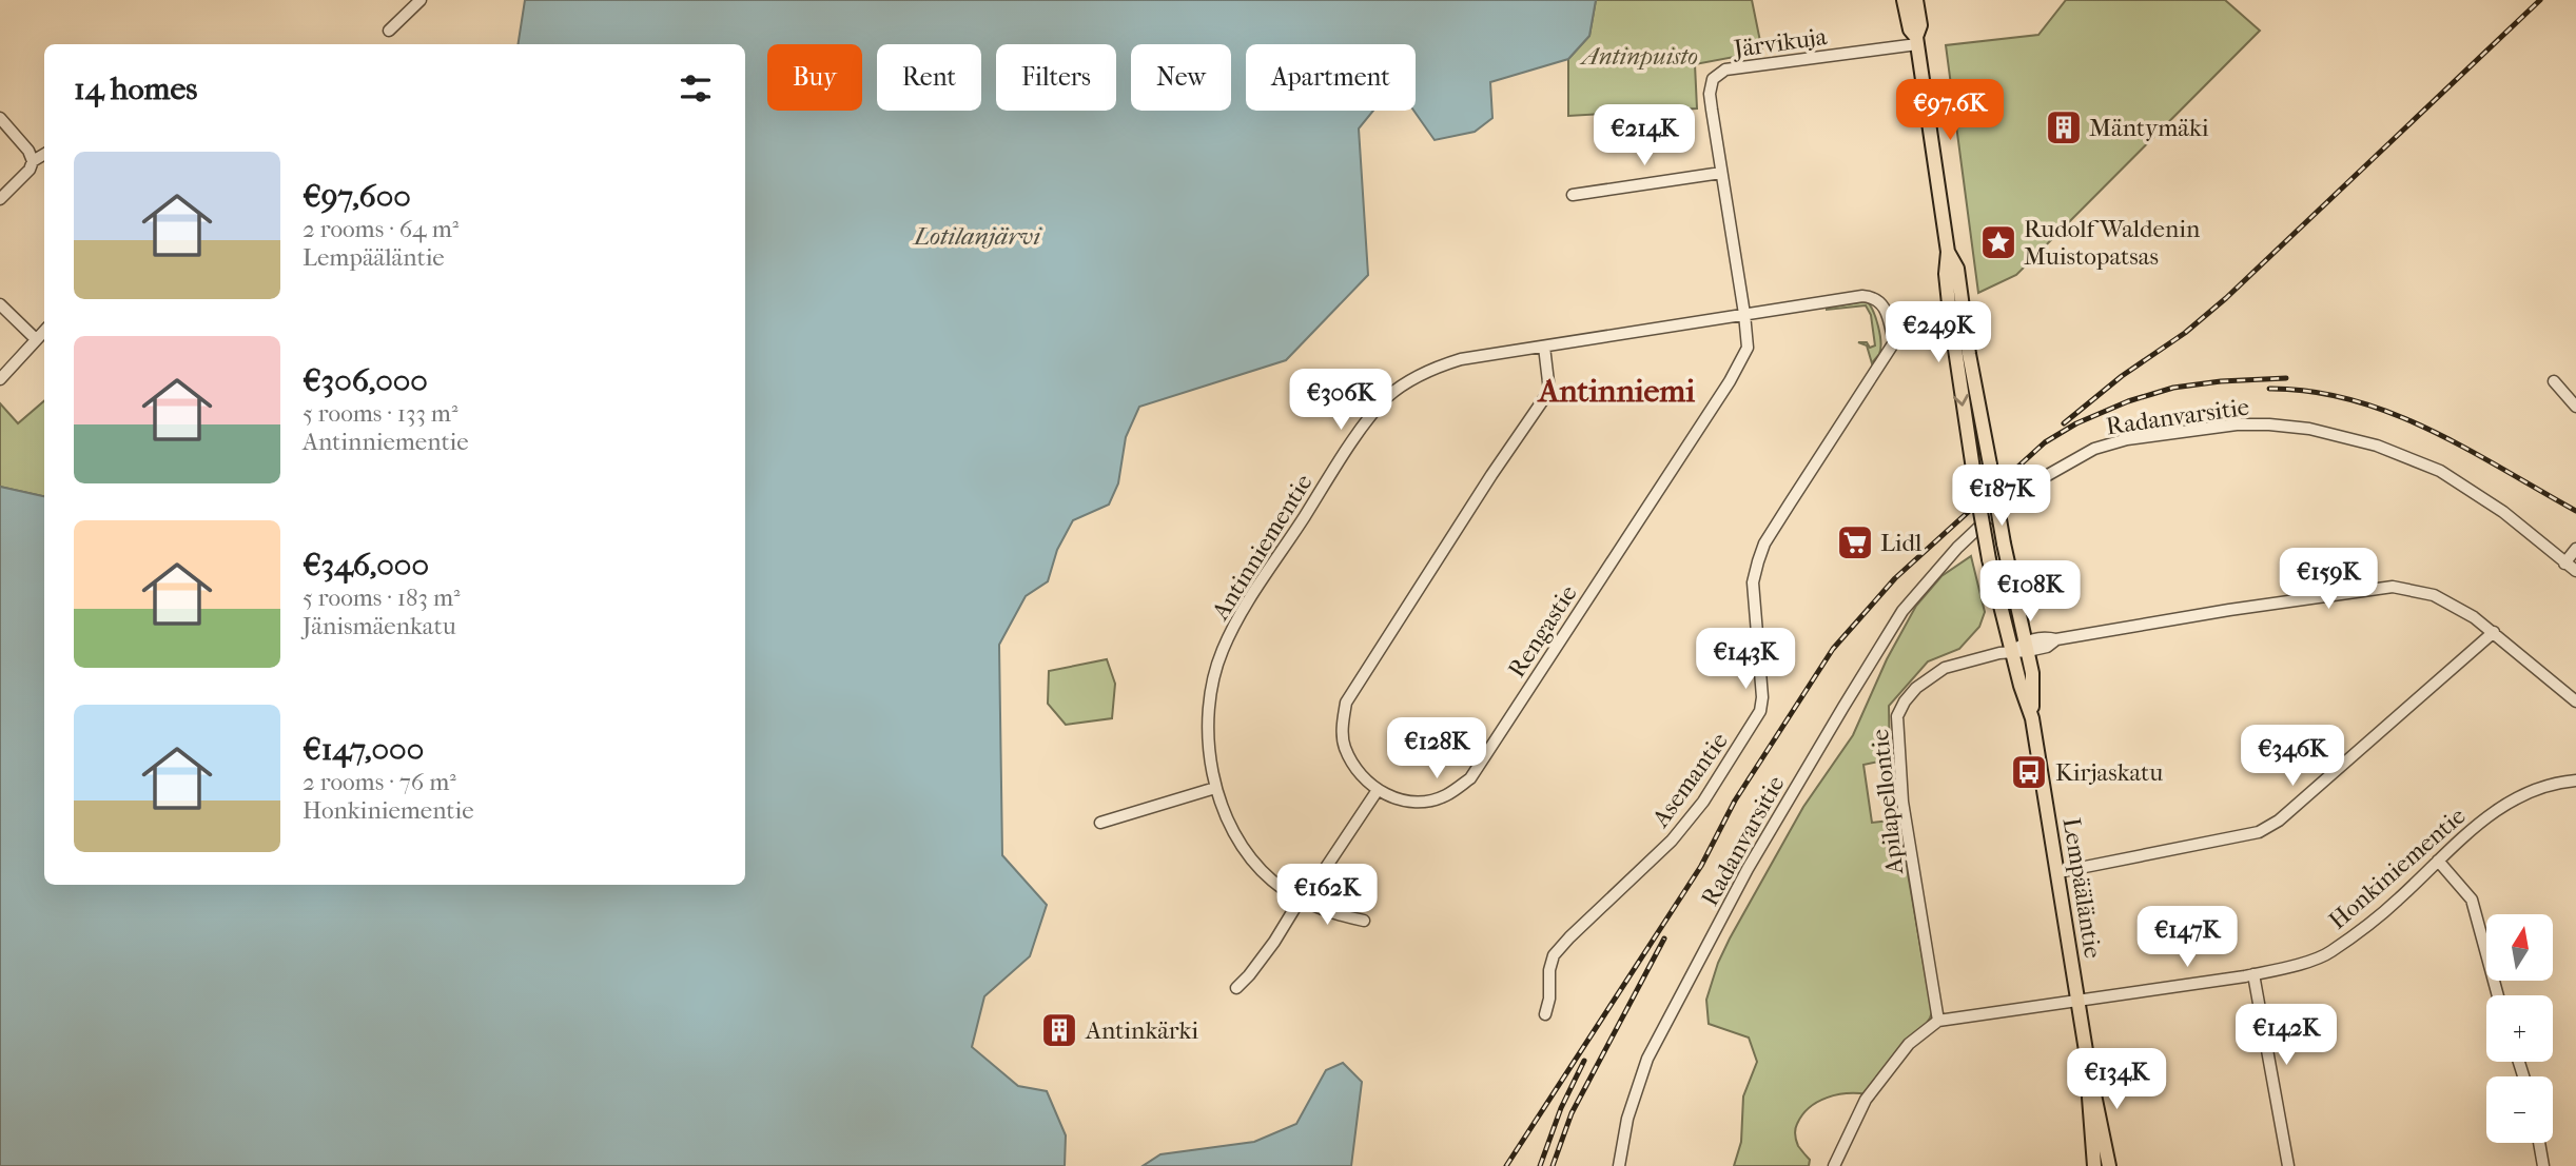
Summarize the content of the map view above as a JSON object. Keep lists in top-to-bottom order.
{
  "streets": {
    "main road": ["Lempääläntie"],
    "street": [
      "Järvikuja",
      "Radanvarsitie",
      "Antinniementie",
      "Rengastie",
      "Asemantie",
      "Apilapellontie",
      "Honkiniementie"
    ]
  },
  "crossings": [
    ["Järvikuja", "Antinniementie"],
    ["Järvikuja", "Rengastie"],
    ["Järvikuja", "Lempääläntie"],
    ["Antinniementie", "Rengastie"],
    ["Antinniementie", "Asemantie"],
    ["Apilapellontie", "Honkiniementie"],
    ["Apilapellontie", "Lempääläntie"],
    ["Honkiniementie", "Lempääläntie"]
  ],
  "districts": ["Antinniemi"],
  "water": ["Lotilanjärvi"],
  "parks": ["Antinpuisto"],
  "places": {
    "building": ["Mäntymäki", "Antinkärki"],
    "place": ["Rudolf Waldenin Muistopatsas"],
    "supermarket": ["Lidl"],
    "bus stop": ["Kirjaskatu"]
  },
  "north": "top",
  "page": {
    "chip": [
      "Buy",
      "Rent",
      "Filters",
      "New",
      "Apartment"
    ],
    "heading": "14 homes",
    "price": [
      "€97.6K",
      "€214K",
      "€249K",
      "€306K",
      "€187K",
      "€159K",
      "€108K",
      "€143K",
      "€128K",
      "€346K",
      "€162K",
      "€147K",
      "€142K",
      "€134K"
    ],
    "list": [
      {
        "name": "€97,600",
        "note": "2 rooms · 64 m² · Lempääläntie"
      },
      {
        "name": "€306,000",
        "note": "5 rooms · 133 m² · Antinniementie"
      },
      {
        "name": "€346,000",
        "note": "5 rooms · 183 m² · Jänismäenkatu"
      },
      {
        "name": "€147,000",
        "note": "2 rooms · 76 m² · Honkiniementie"
      }
    ],
    "map_buttons": ["+", "−"]
  }
}
